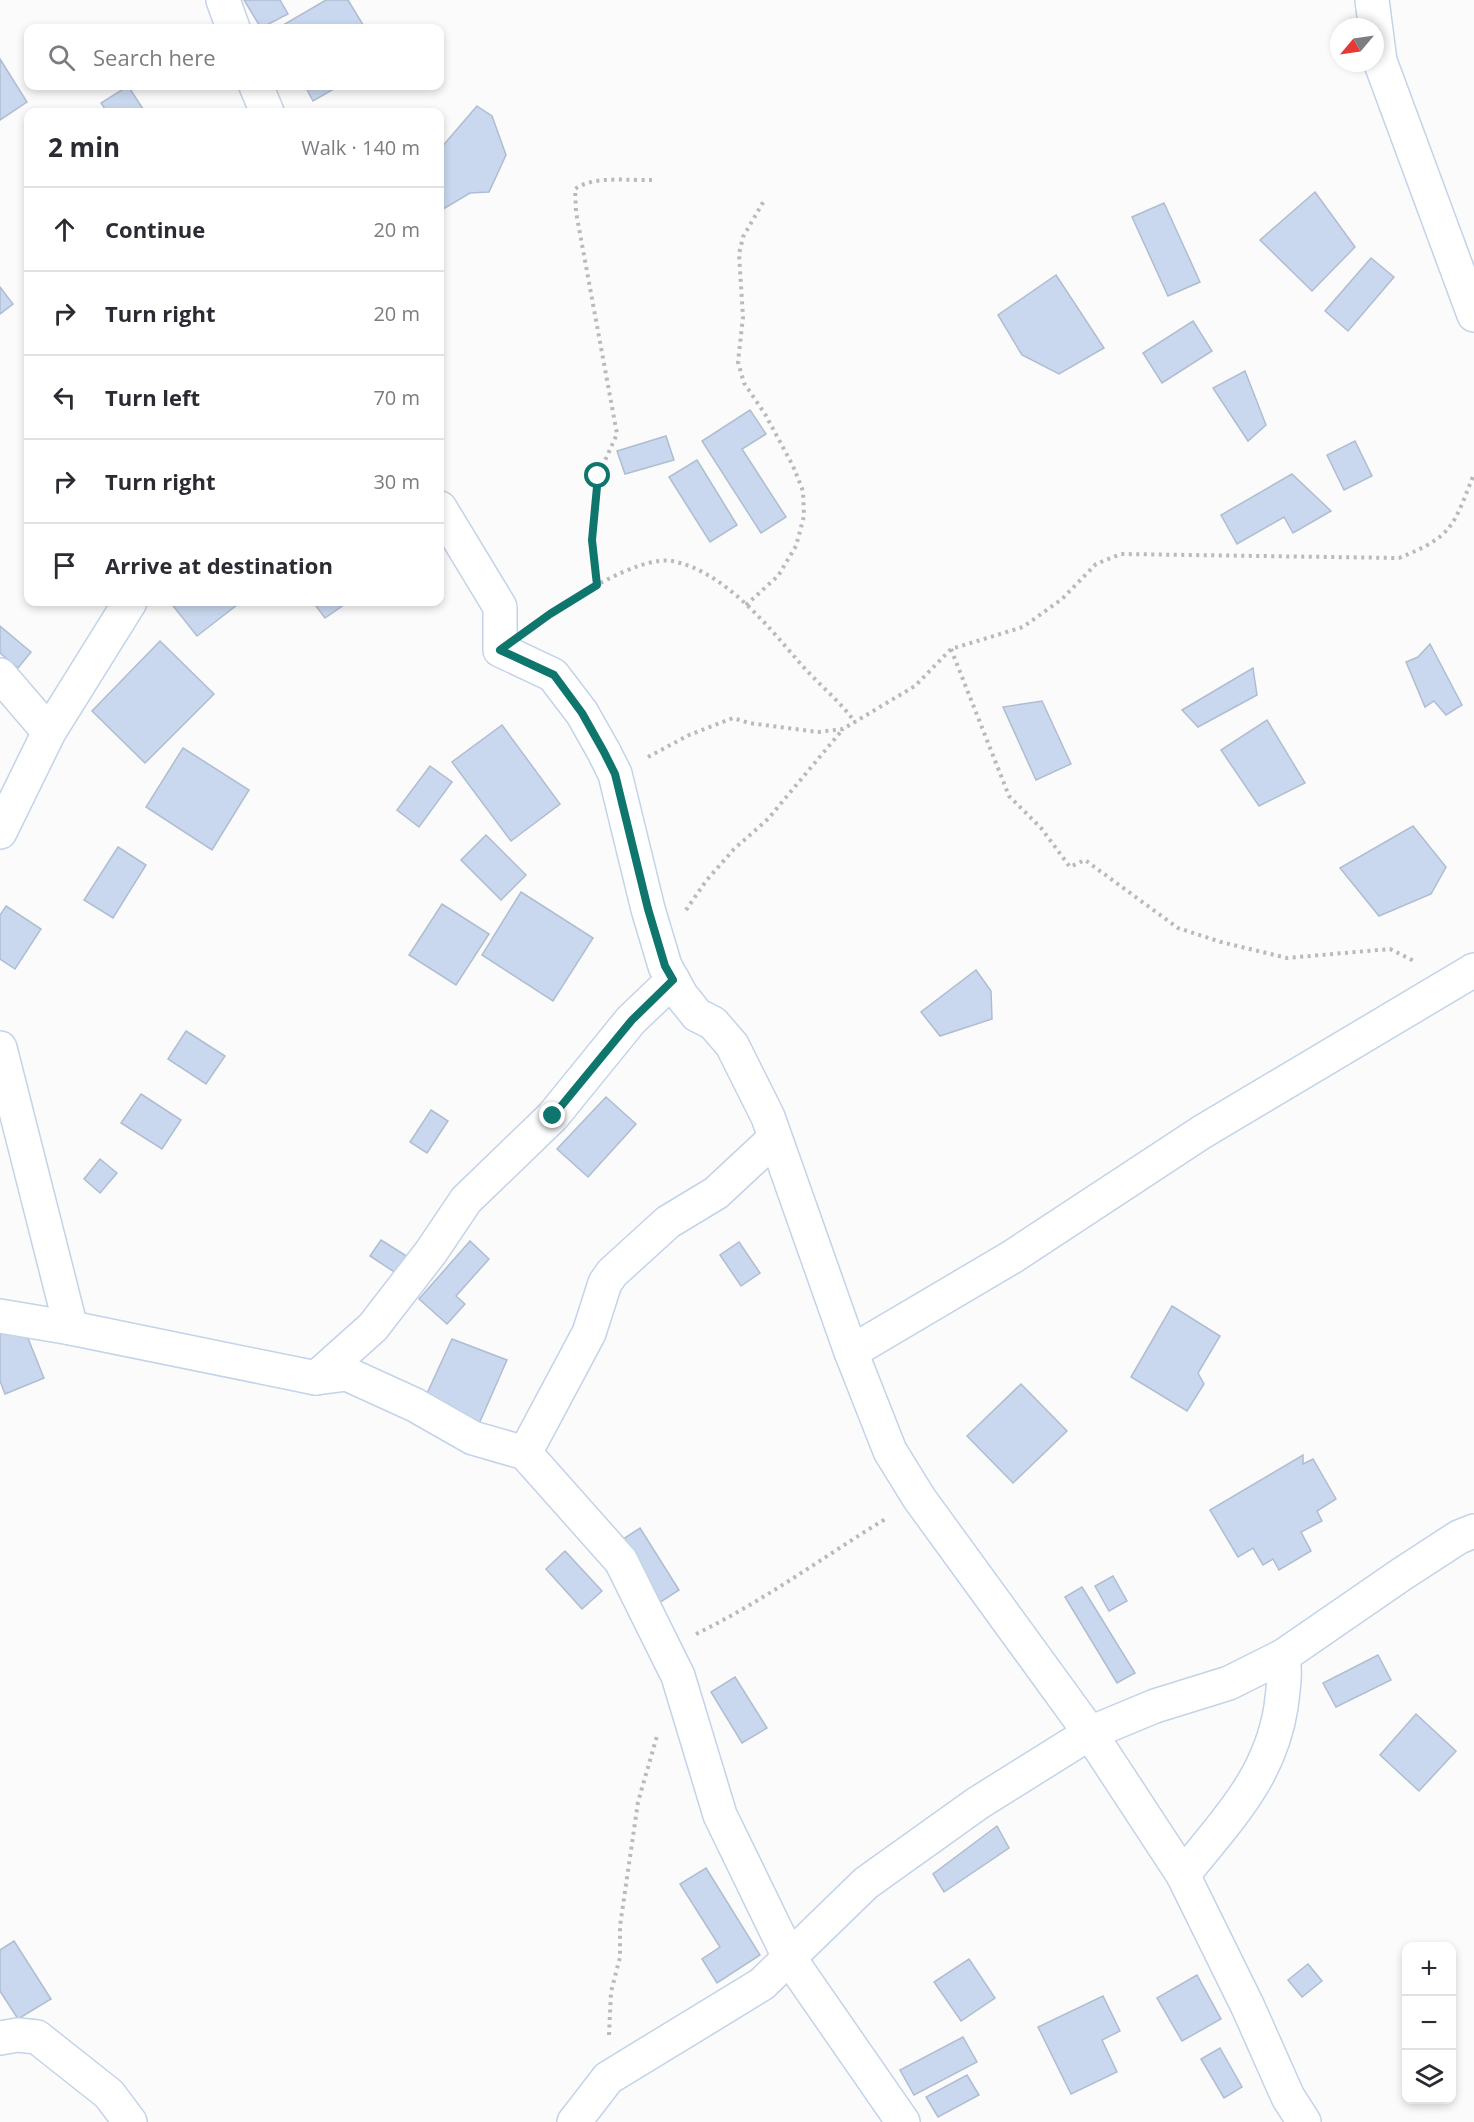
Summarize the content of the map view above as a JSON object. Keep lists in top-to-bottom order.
{
  "north": "bottom left",
  "page": {
    "search": "Search here",
    "heading": ["2 min", "Walk · 140 m"],
    "list": [
      ["Continue", "20 m"],
      ["Turn right", "20 m"],
      ["Turn left", "70 m"],
      ["Turn right", "30 m"],
      "Arrive at destination"
    ],
    "map_buttons": ["+", "−"]
  }
}
